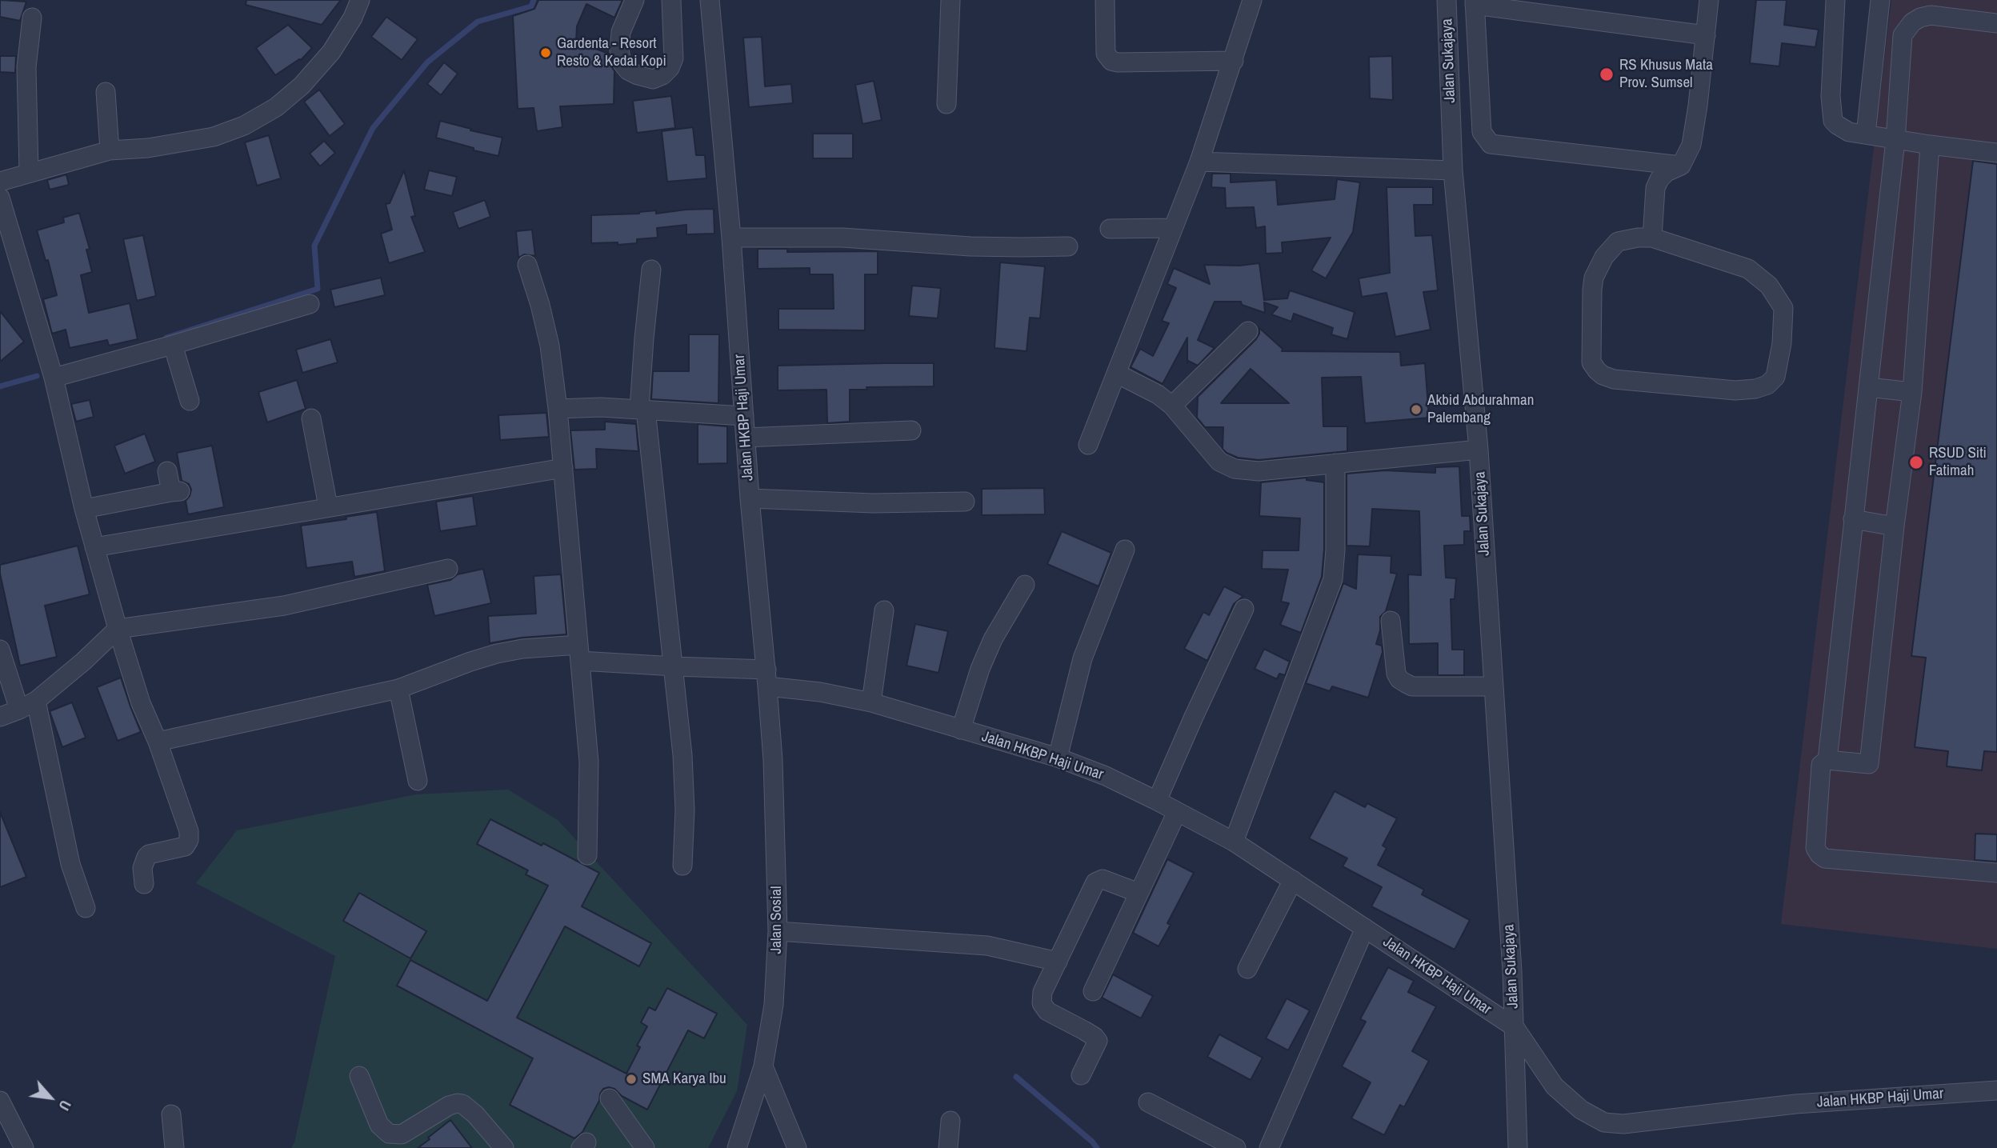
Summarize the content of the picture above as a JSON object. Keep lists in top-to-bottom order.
{
  "streets": {
    "street": ["Jalan Sukajaya", "Jalan HKBP Haji Umar", "Jalan Sosial"]
  },
  "crossings": [
    ["Jalan Sukajaya", "Jalan HKBP Haji Umar"],
    ["Jalan HKBP Haji Umar", "Jalan Sosial"]
  ],
  "places": [
    "Gardenta - Resort Resto & Kedai Kopi",
    "RS Khusus Mata Prov. Sumsel",
    "Akbid Abdurahman Palembang",
    "RSUD Siti Fatimah",
    "SMA Karya Ibu"
  ],
  "north": "bottom right"
}
